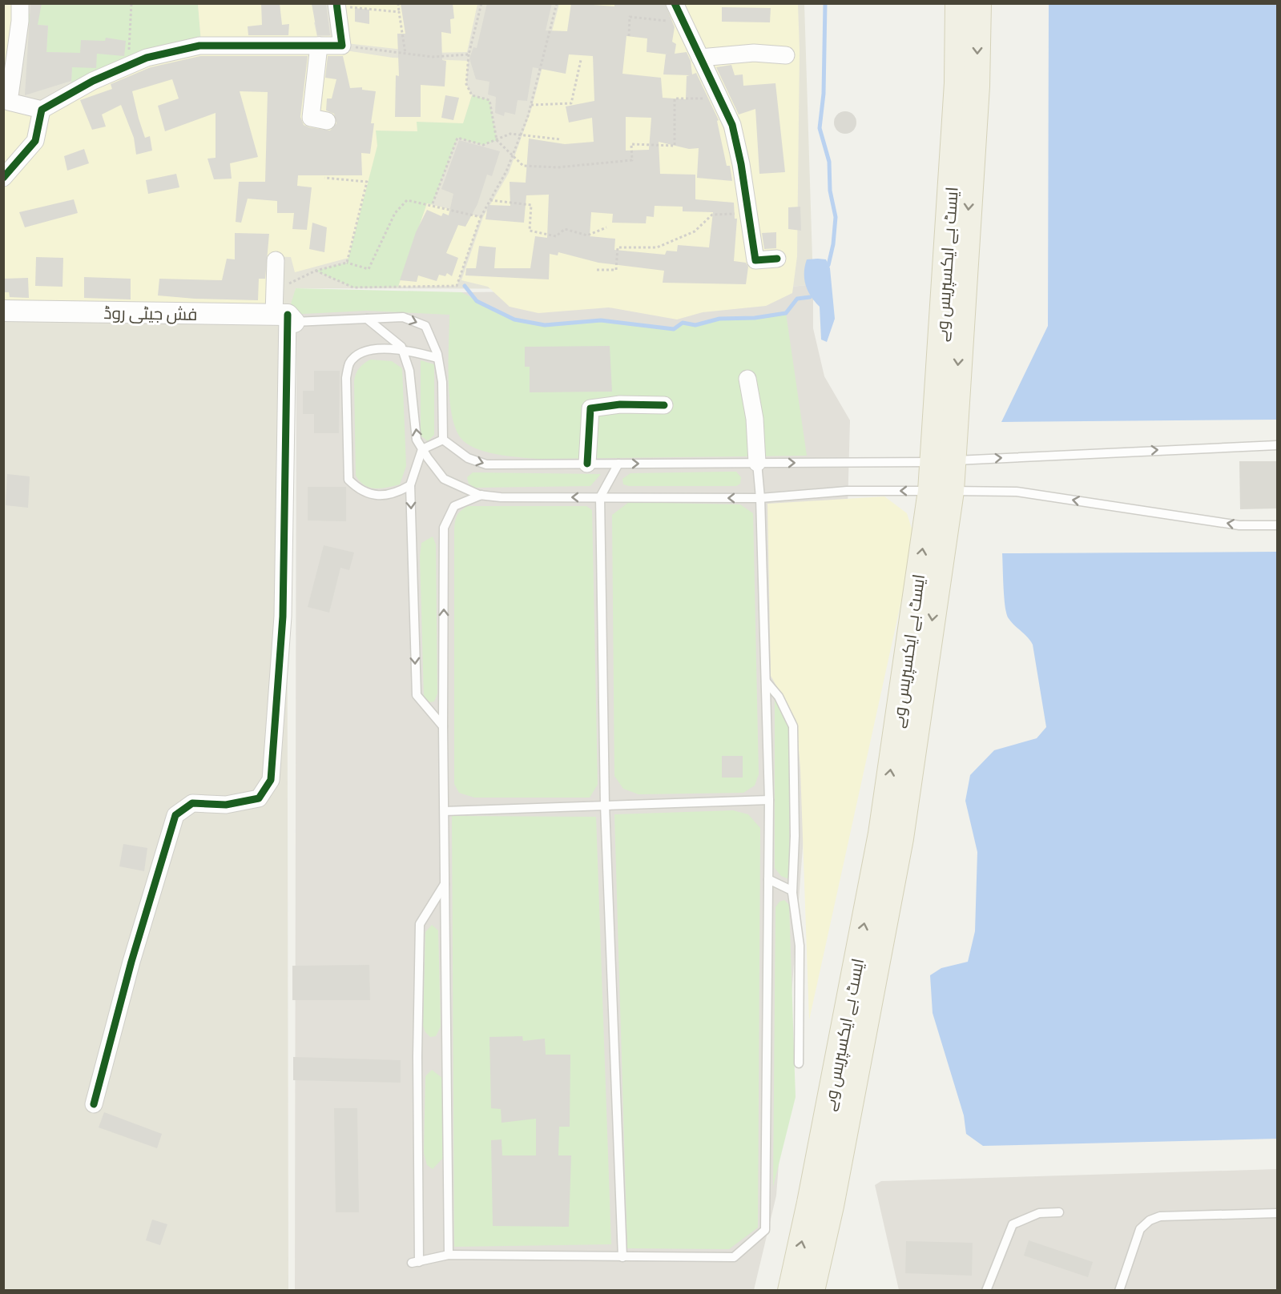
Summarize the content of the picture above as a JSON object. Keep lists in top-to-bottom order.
{
  "streets": {
    "main road": ["ایسٹ بے ایکسپریس وے"],
    "street": ["فش جیٹی روڈ"]
  }
}
